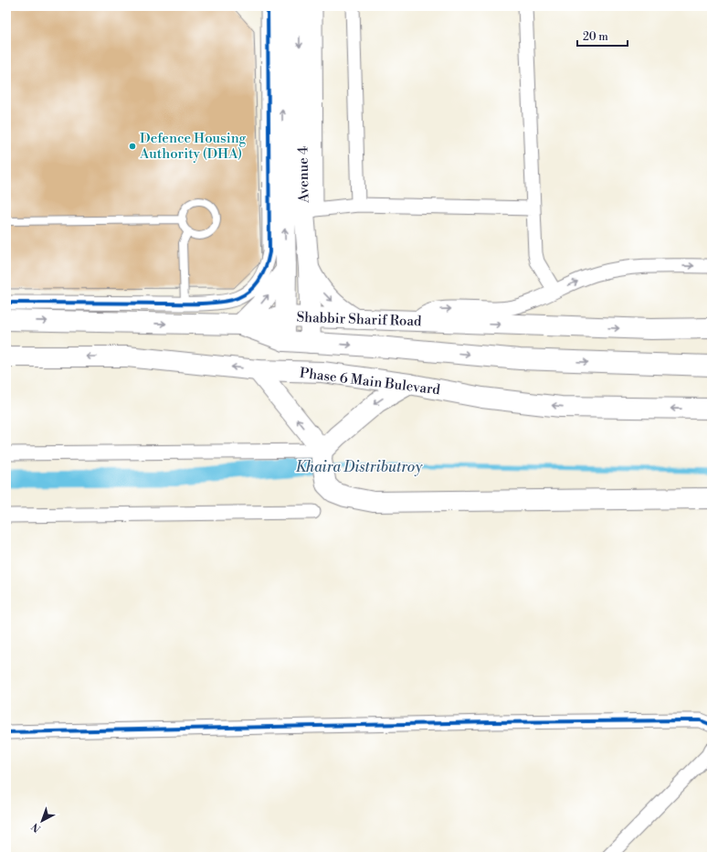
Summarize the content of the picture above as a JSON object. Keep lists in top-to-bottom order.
{
  "streets": {
    "main road": ["Avenue 4", "Shabbir Sharif Road", "Phase 6 Main Bulevard"]
  },
  "crossings": [
    ["Avenue 4", "Shabbir Sharif Road"]
  ],
  "water": ["Khaira Distributroy"],
  "places": ["Defence Housing Authority (DHA)"],
  "scale_bar": "20 m",
  "north": "bottom left"
}
